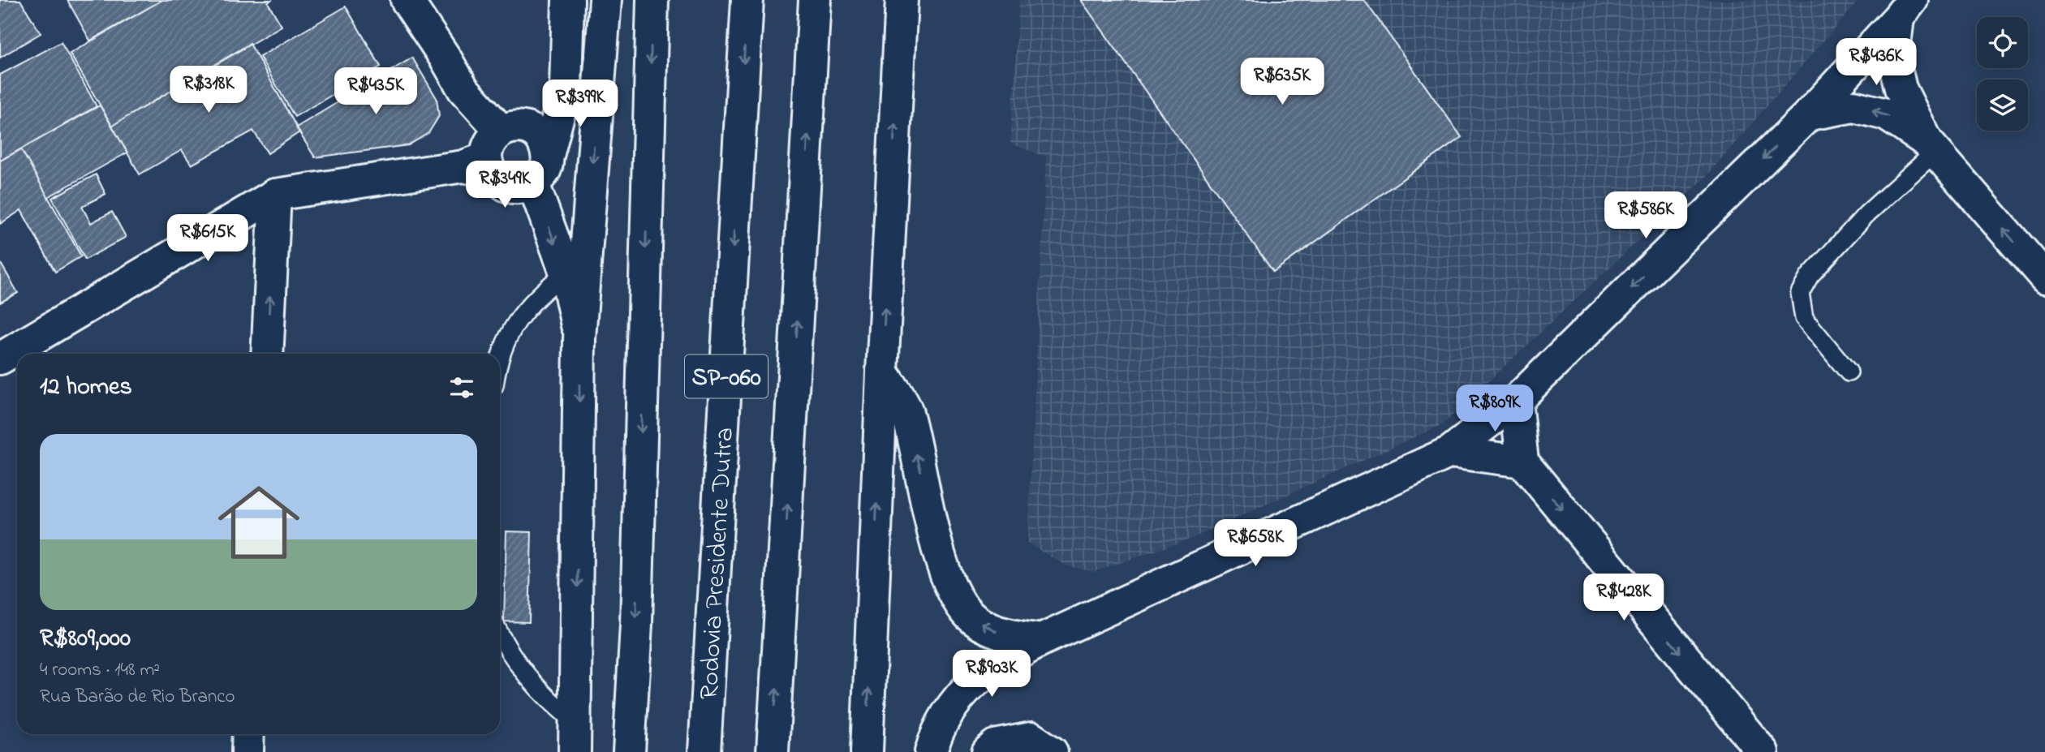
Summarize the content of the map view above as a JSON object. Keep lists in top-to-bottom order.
{
  "streets": {
    "main road": ["SP-060", "Rodovia Presidente Dutra"]
  },
  "page": {
    "price": [
      "R$436K",
      "R$635K",
      "R$318K",
      "R$435K",
      "R$399K",
      "R$349K",
      "R$586K",
      "R$615K",
      "R$809K",
      "R$658K",
      "R$428K",
      "R$903K"
    ],
    "heading": "12 homes",
    "list": [
      {
        "name": "R$809,000",
        "note": "4 rooms · 148 m² · Rua Barão de Rio Branco"
      }
    ]
  }
}
